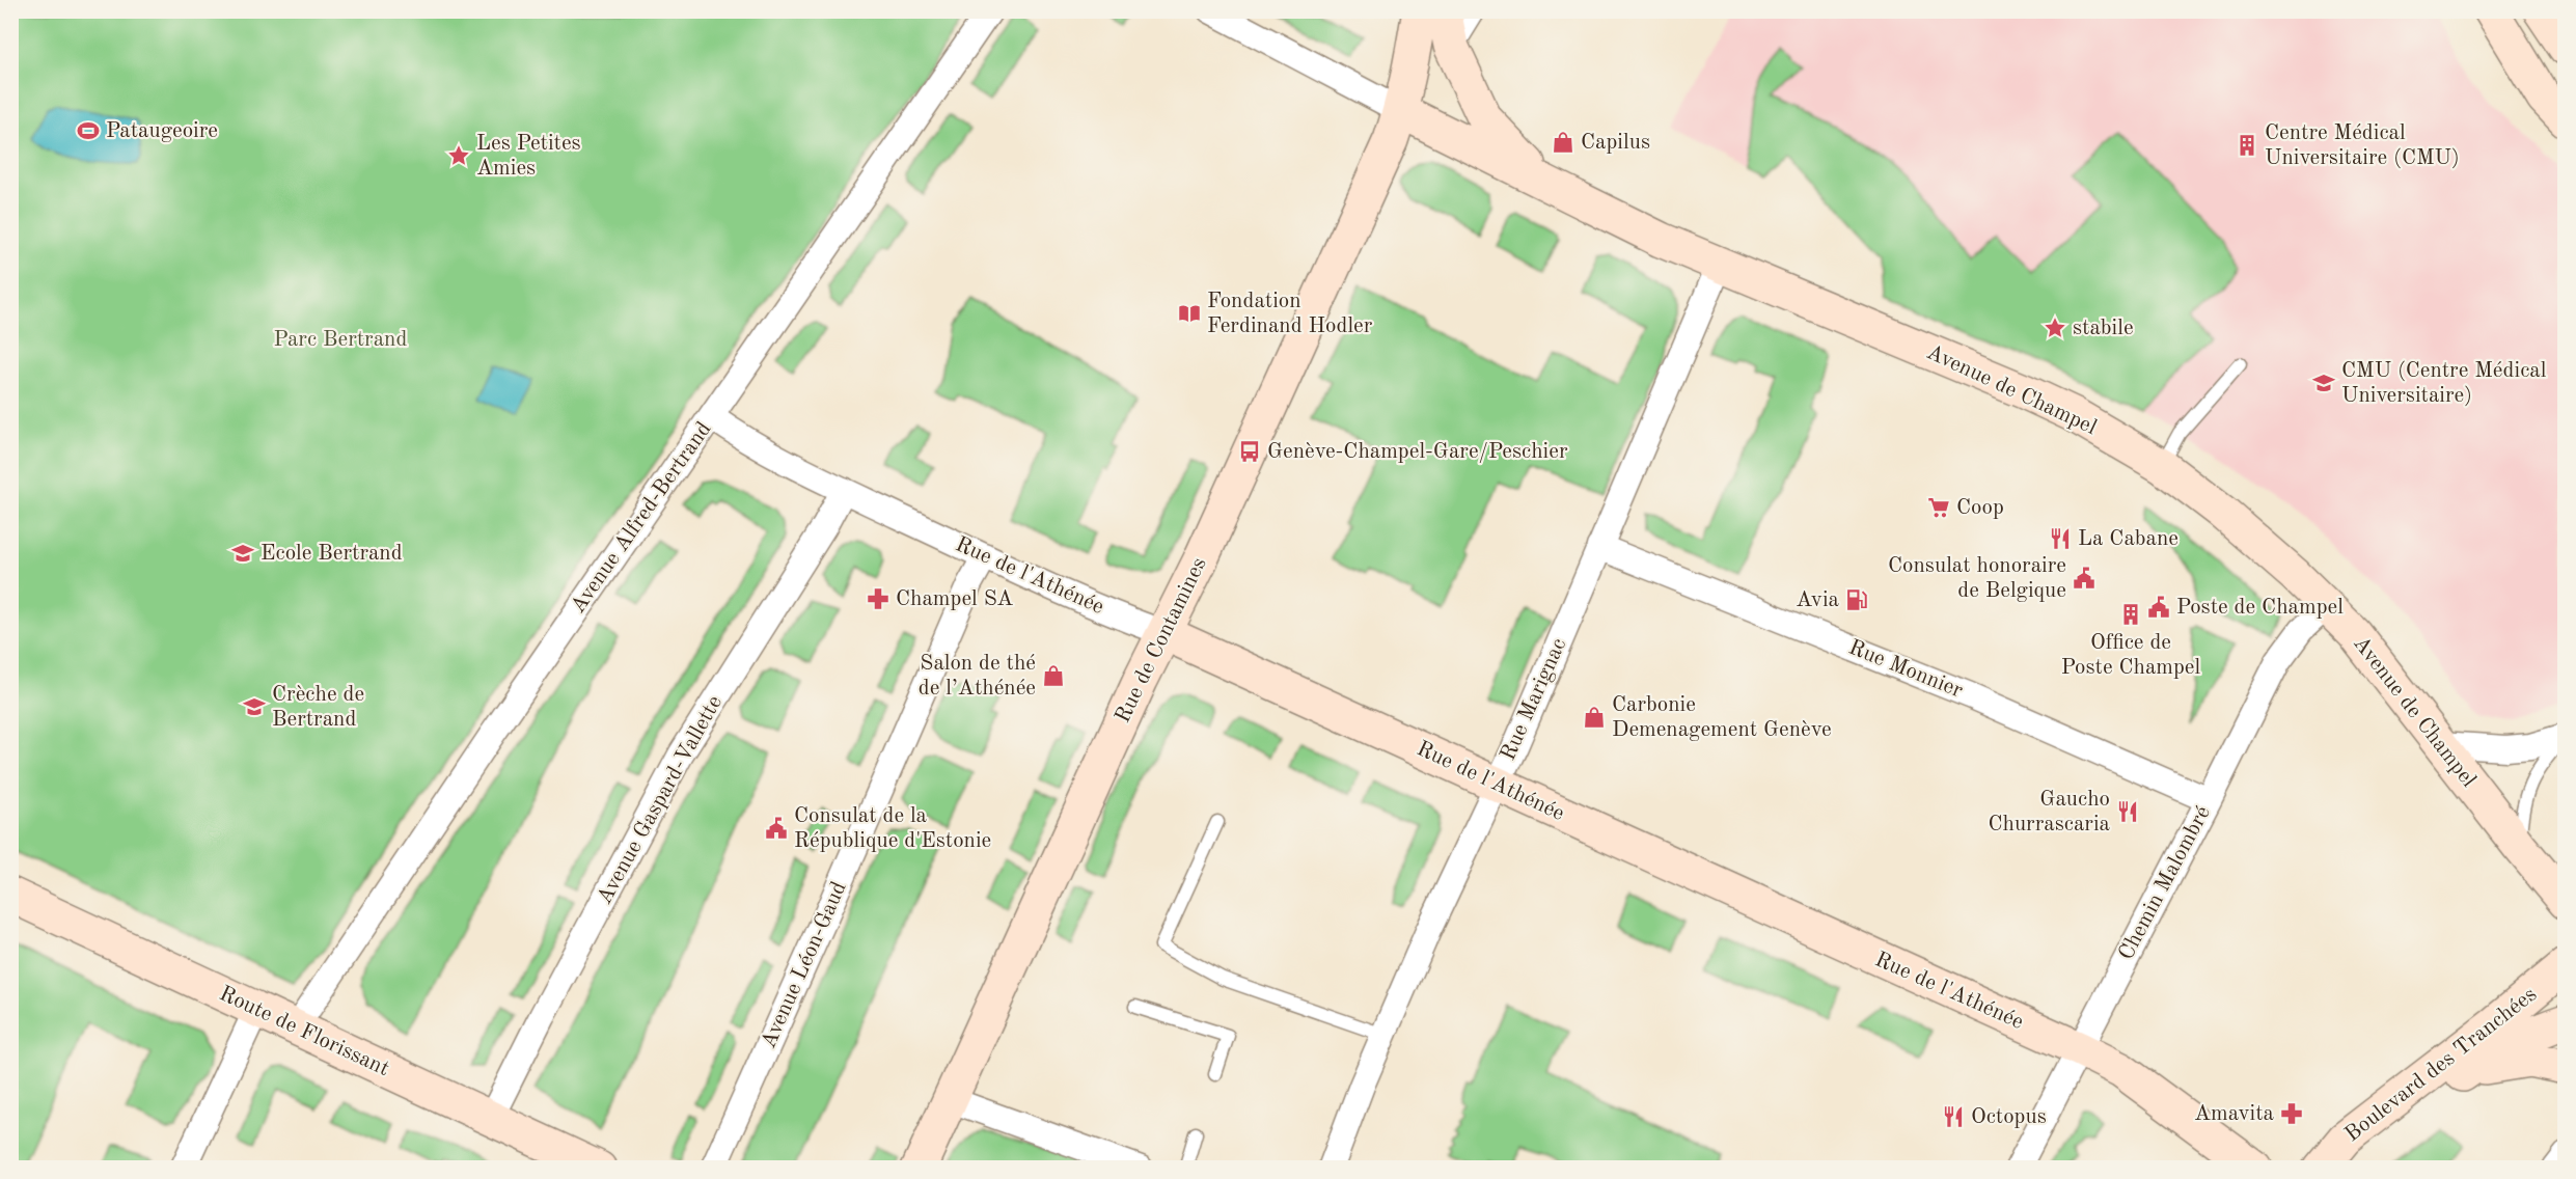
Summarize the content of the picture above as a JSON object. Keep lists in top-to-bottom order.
{
  "streets": {
    "main road": [
      "Avenue de Champel",
      "Rue de l'Athénée",
      "Rue de Contamines",
      "Route de Florissant",
      "Boulevard des Tranchées"
    ],
    "street": [
      "Avenue Alfred-Bertrand",
      "Rue Monnier",
      "Rue Marignac",
      "Avenue Gaspard-Vallette",
      "Chemin Malombré",
      "Avenue Léon-Gaud"
    ]
  },
  "crossings": [
    ["Avenue de Champel", "Rue de Contamines"],
    ["Avenue de Champel", "Rue Marignac"],
    ["Avenue de Champel", "Chemin Malombré"],
    ["Avenue Alfred-Bertrand", "Rue de l'Athénée"],
    ["Avenue Alfred-Bertrand", "Route de Florissant"],
    ["Rue de l'Athénée", "Rue de Contamines"],
    ["Rue de l'Athénée", "Rue Marignac"],
    ["Rue de l'Athénée", "Avenue Gaspard-Vallette"],
    ["Rue de l'Athénée", "Chemin Malombré"],
    ["Rue de l'Athénée", "Avenue Léon-Gaud"],
    ["Rue Monnier", "Rue Marignac"],
    ["Rue Monnier", "Chemin Malombré"],
    ["Avenue Gaspard-Vallette", "Route de Florissant"]
  ],
  "parks": ["Parc Bertrand"],
  "places": {
    "sports": ["Pataugeoire"],
    "shop": ["Capilus", "Salon de thé de l’Athénée", "Carbonie Demenagement Genève"],
    "building": ["Centre Médical Universitaire (CMU)", "Office de Poste Champel"],
    "place": ["Les Petites Amies", "stabile"],
    "library": ["Fondation Ferdinand Hodler"],
    "school or university": ["CMU (Centre Médical Universitaire)", "Ecole Bertrand", "Crèche de Bertrand"],
    "bus stop": ["Genève-Champel-Gare/Peschier"],
    "supermarket": ["Coop"],
    "restaurant": ["La Cabane", "Gaucho Churrascaria", "Octopus"],
    "public building": ["Consulat honoraire de Belgique", "Poste de Champel", "Consulat de la République d'Estonie"],
    "pharmacy": ["Champel SA", "Amavita"],
    "fuel station": ["Avia"]
  }
}
